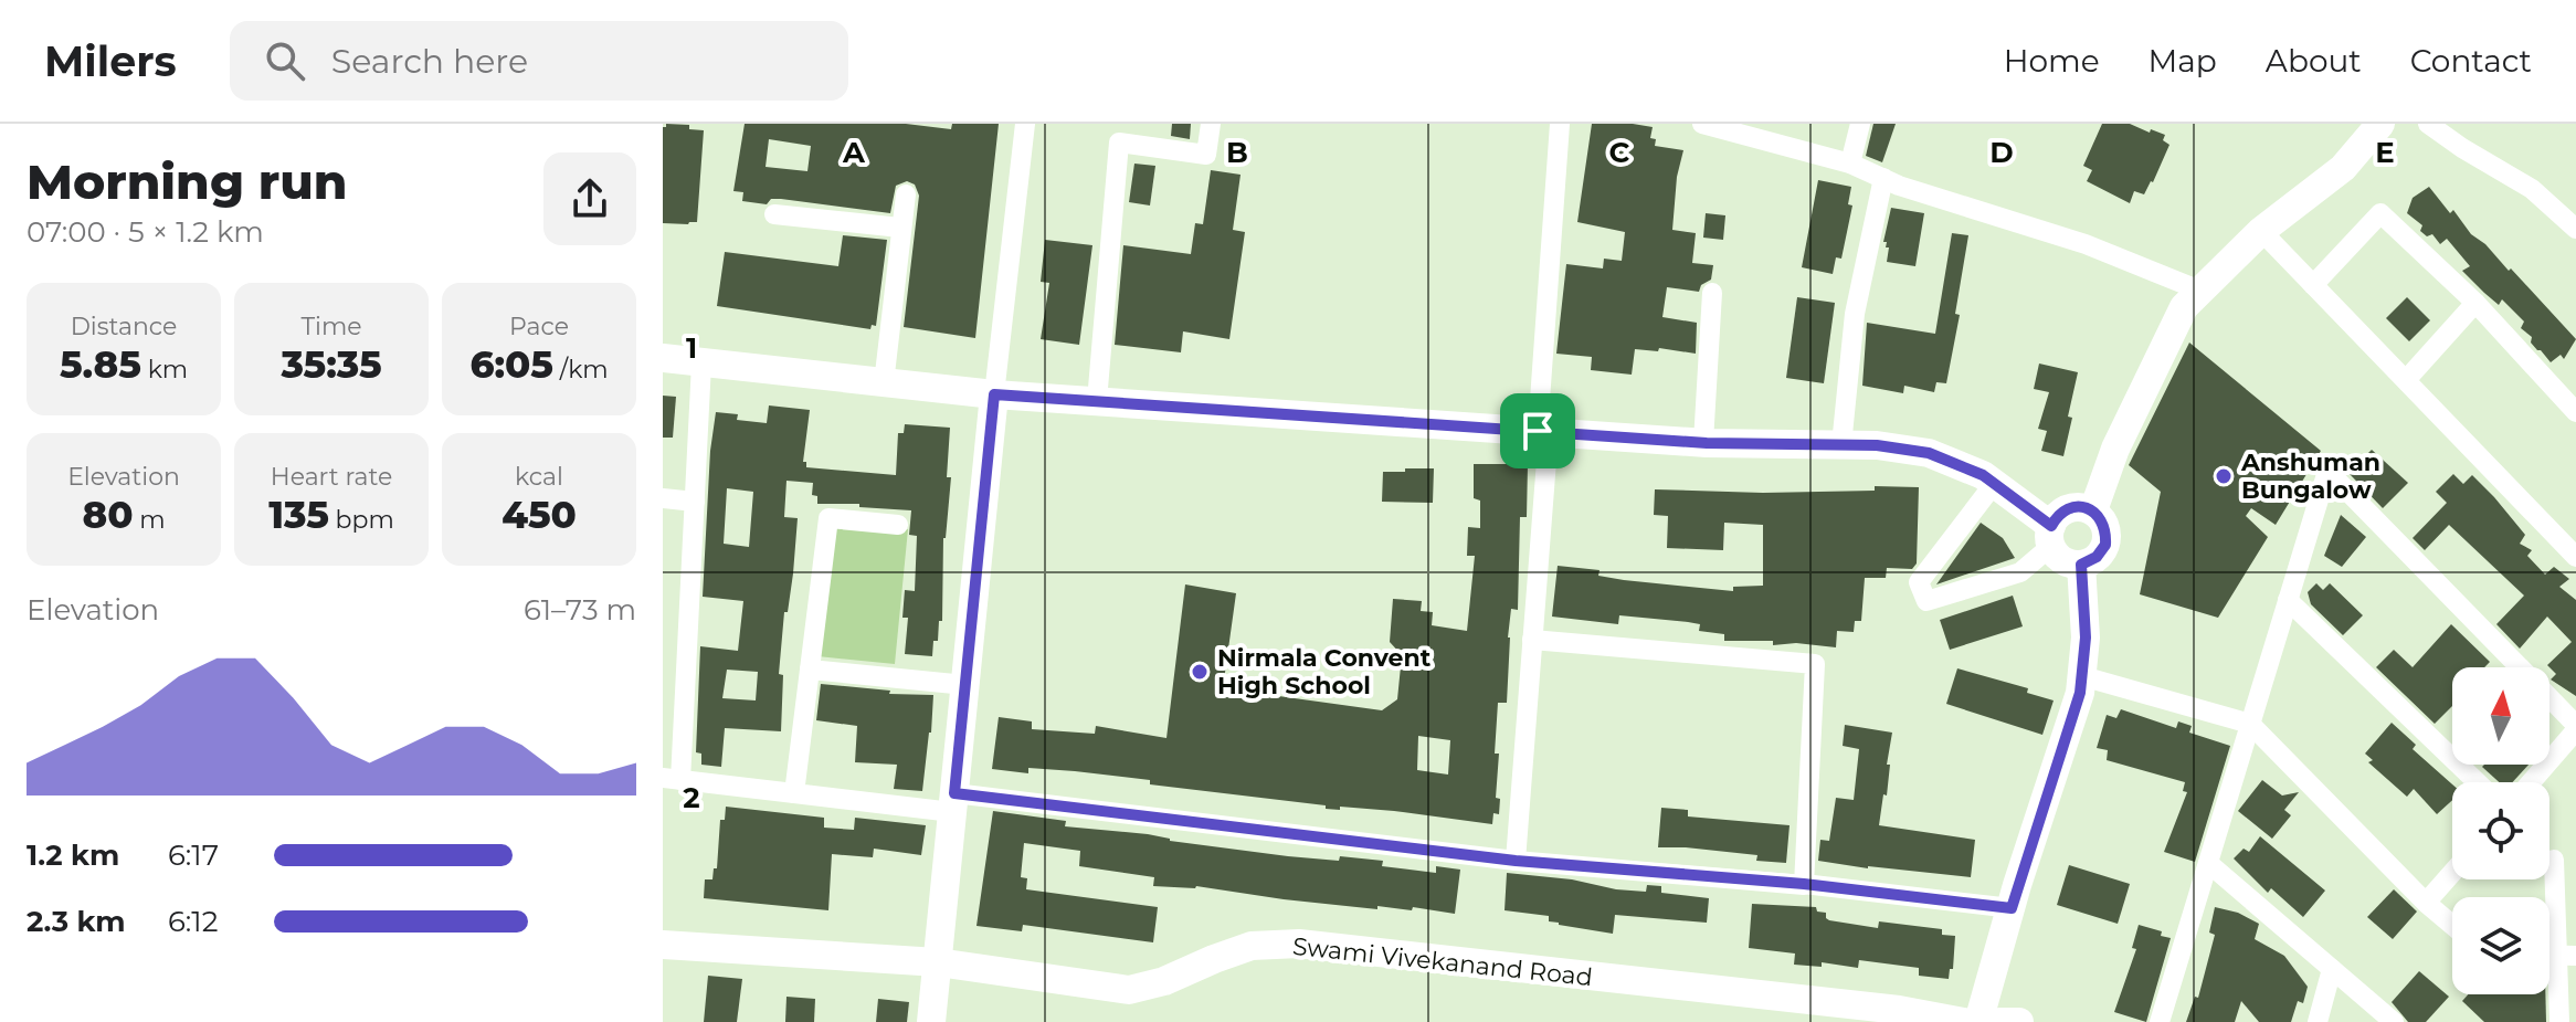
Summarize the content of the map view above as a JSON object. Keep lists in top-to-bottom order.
{
  "streets": {
    "main road": ["Swami Vivekanand Road"]
  },
  "places": ["Anshuman Bungalow", "Nirmala Convent High School"],
  "north": "top",
  "page": {
    "header": "Milers",
    "search": "Search here",
    "nav": [
      "Home",
      "Map",
      "About",
      "Contact"
    ],
    "heading": ["Morning run", "07:00 · 5 × 1.2 km"],
    "stats": [
      ["Distance", "5.85 km"],
      ["Time", "35:35"],
      ["Pace", "6:05 /km"],
      ["Elevation", "80 m"],
      ["Heart rate", "135 bpm"],
      ["kcal", "450"]
    ],
    "chart": ["Elevation", "61–73 m"],
    "list": [
      {
        "name": "1.2 km",
        "note": "6:17"
      },
      {
        "name": "2.3 km",
        "note": "6:12"
      }
    ]
  },
  "grid": {
    "columns": [
      "A",
      "B",
      "C",
      "D",
      "E"
    ],
    "rows": ["1", "2"]
  }
}
